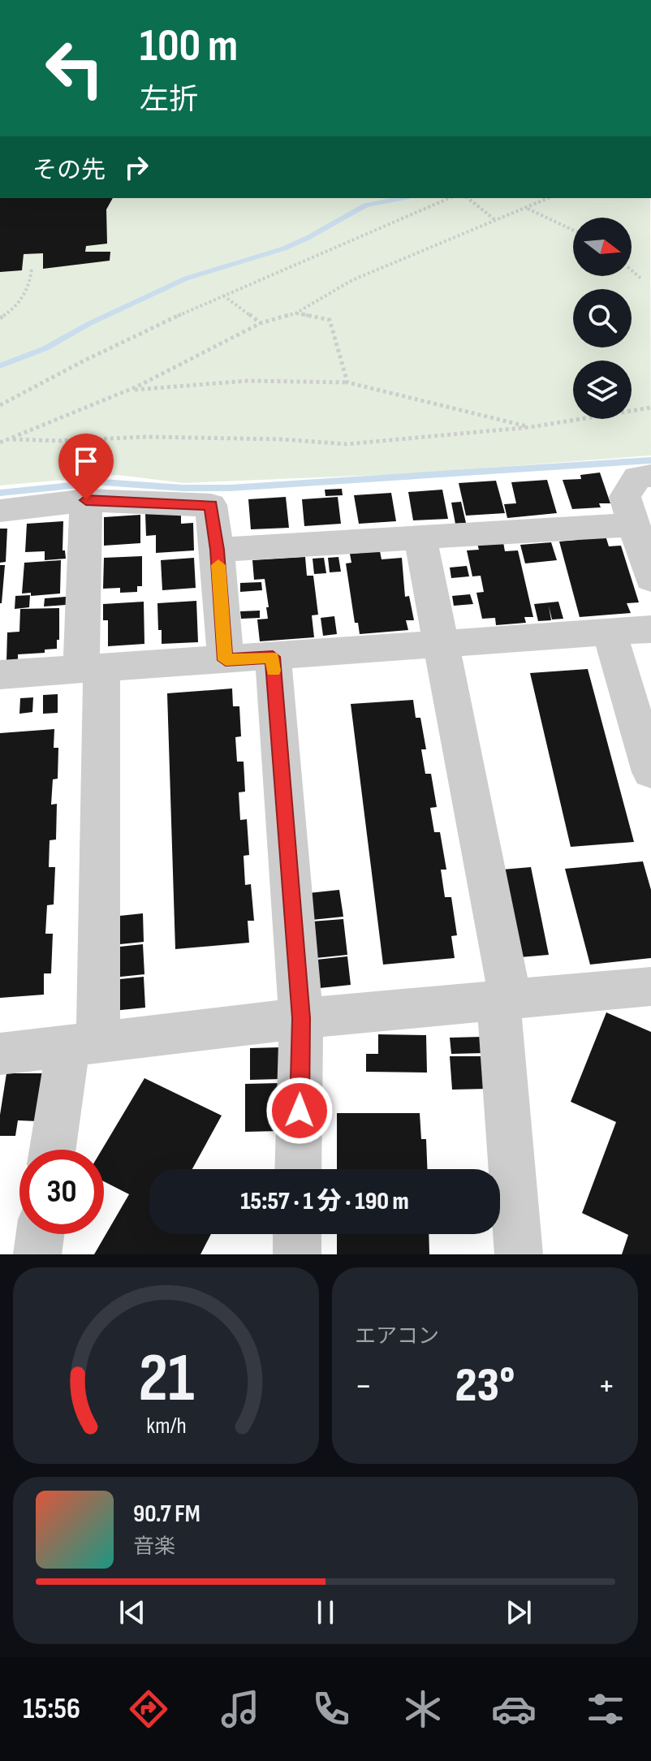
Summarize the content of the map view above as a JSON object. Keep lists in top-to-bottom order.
{
  "north": "right",
  "page": {
    "turn": ["100 m", "左折"],
    "then": "その先",
    "limit": "30",
    "trip": "15:57 · 1 分 · 190 m",
    "tile": "エアコン",
    "heat": ["−", "23°", "+"],
    "song": ["90.7 FM", "音楽"],
    "tabs": "15:56",
    "gauge": ["21", "km/h"]
  }
}
